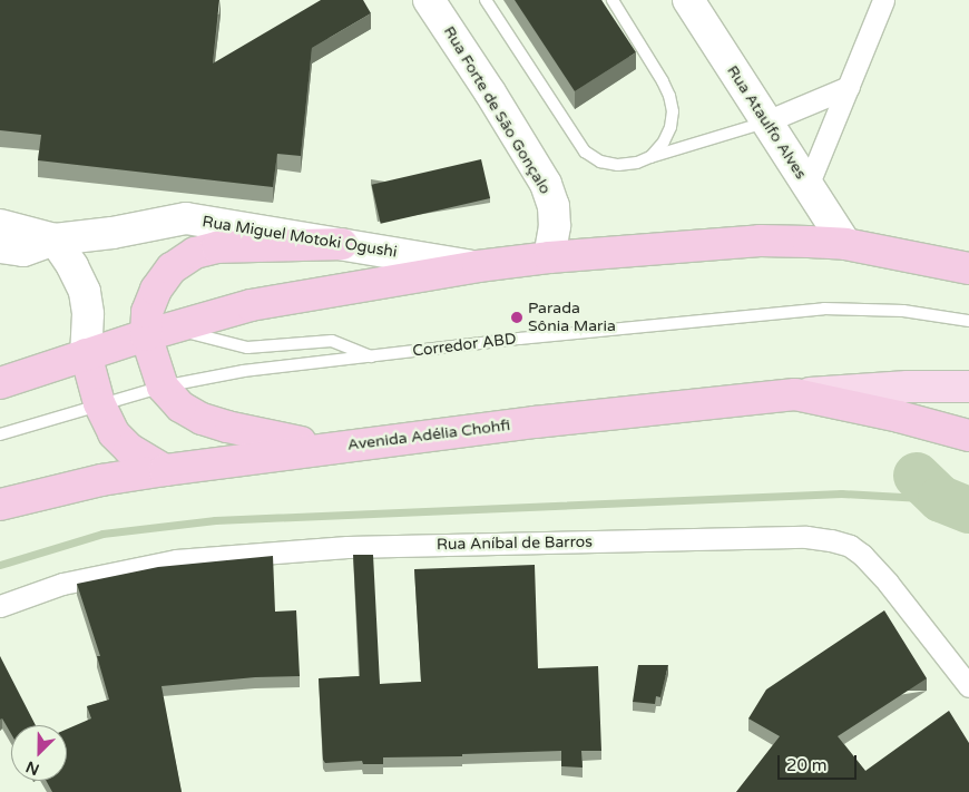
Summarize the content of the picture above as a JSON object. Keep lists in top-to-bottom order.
{
  "streets": {
    "highway": ["Avenida Adélia Chohfi"],
    "main road": ["Rua Forte de São Gonçalo", "Rua Ataulfo Alves", "Rua Miguel Motoki Ogushi"],
    "street": ["Rua Aníbal de Barros"],
    "lane": ["Corredor ABD"]
  },
  "places": ["Parada Sônia Maria"],
  "scale_bar": "20 m",
  "north": "bottom left"
}
